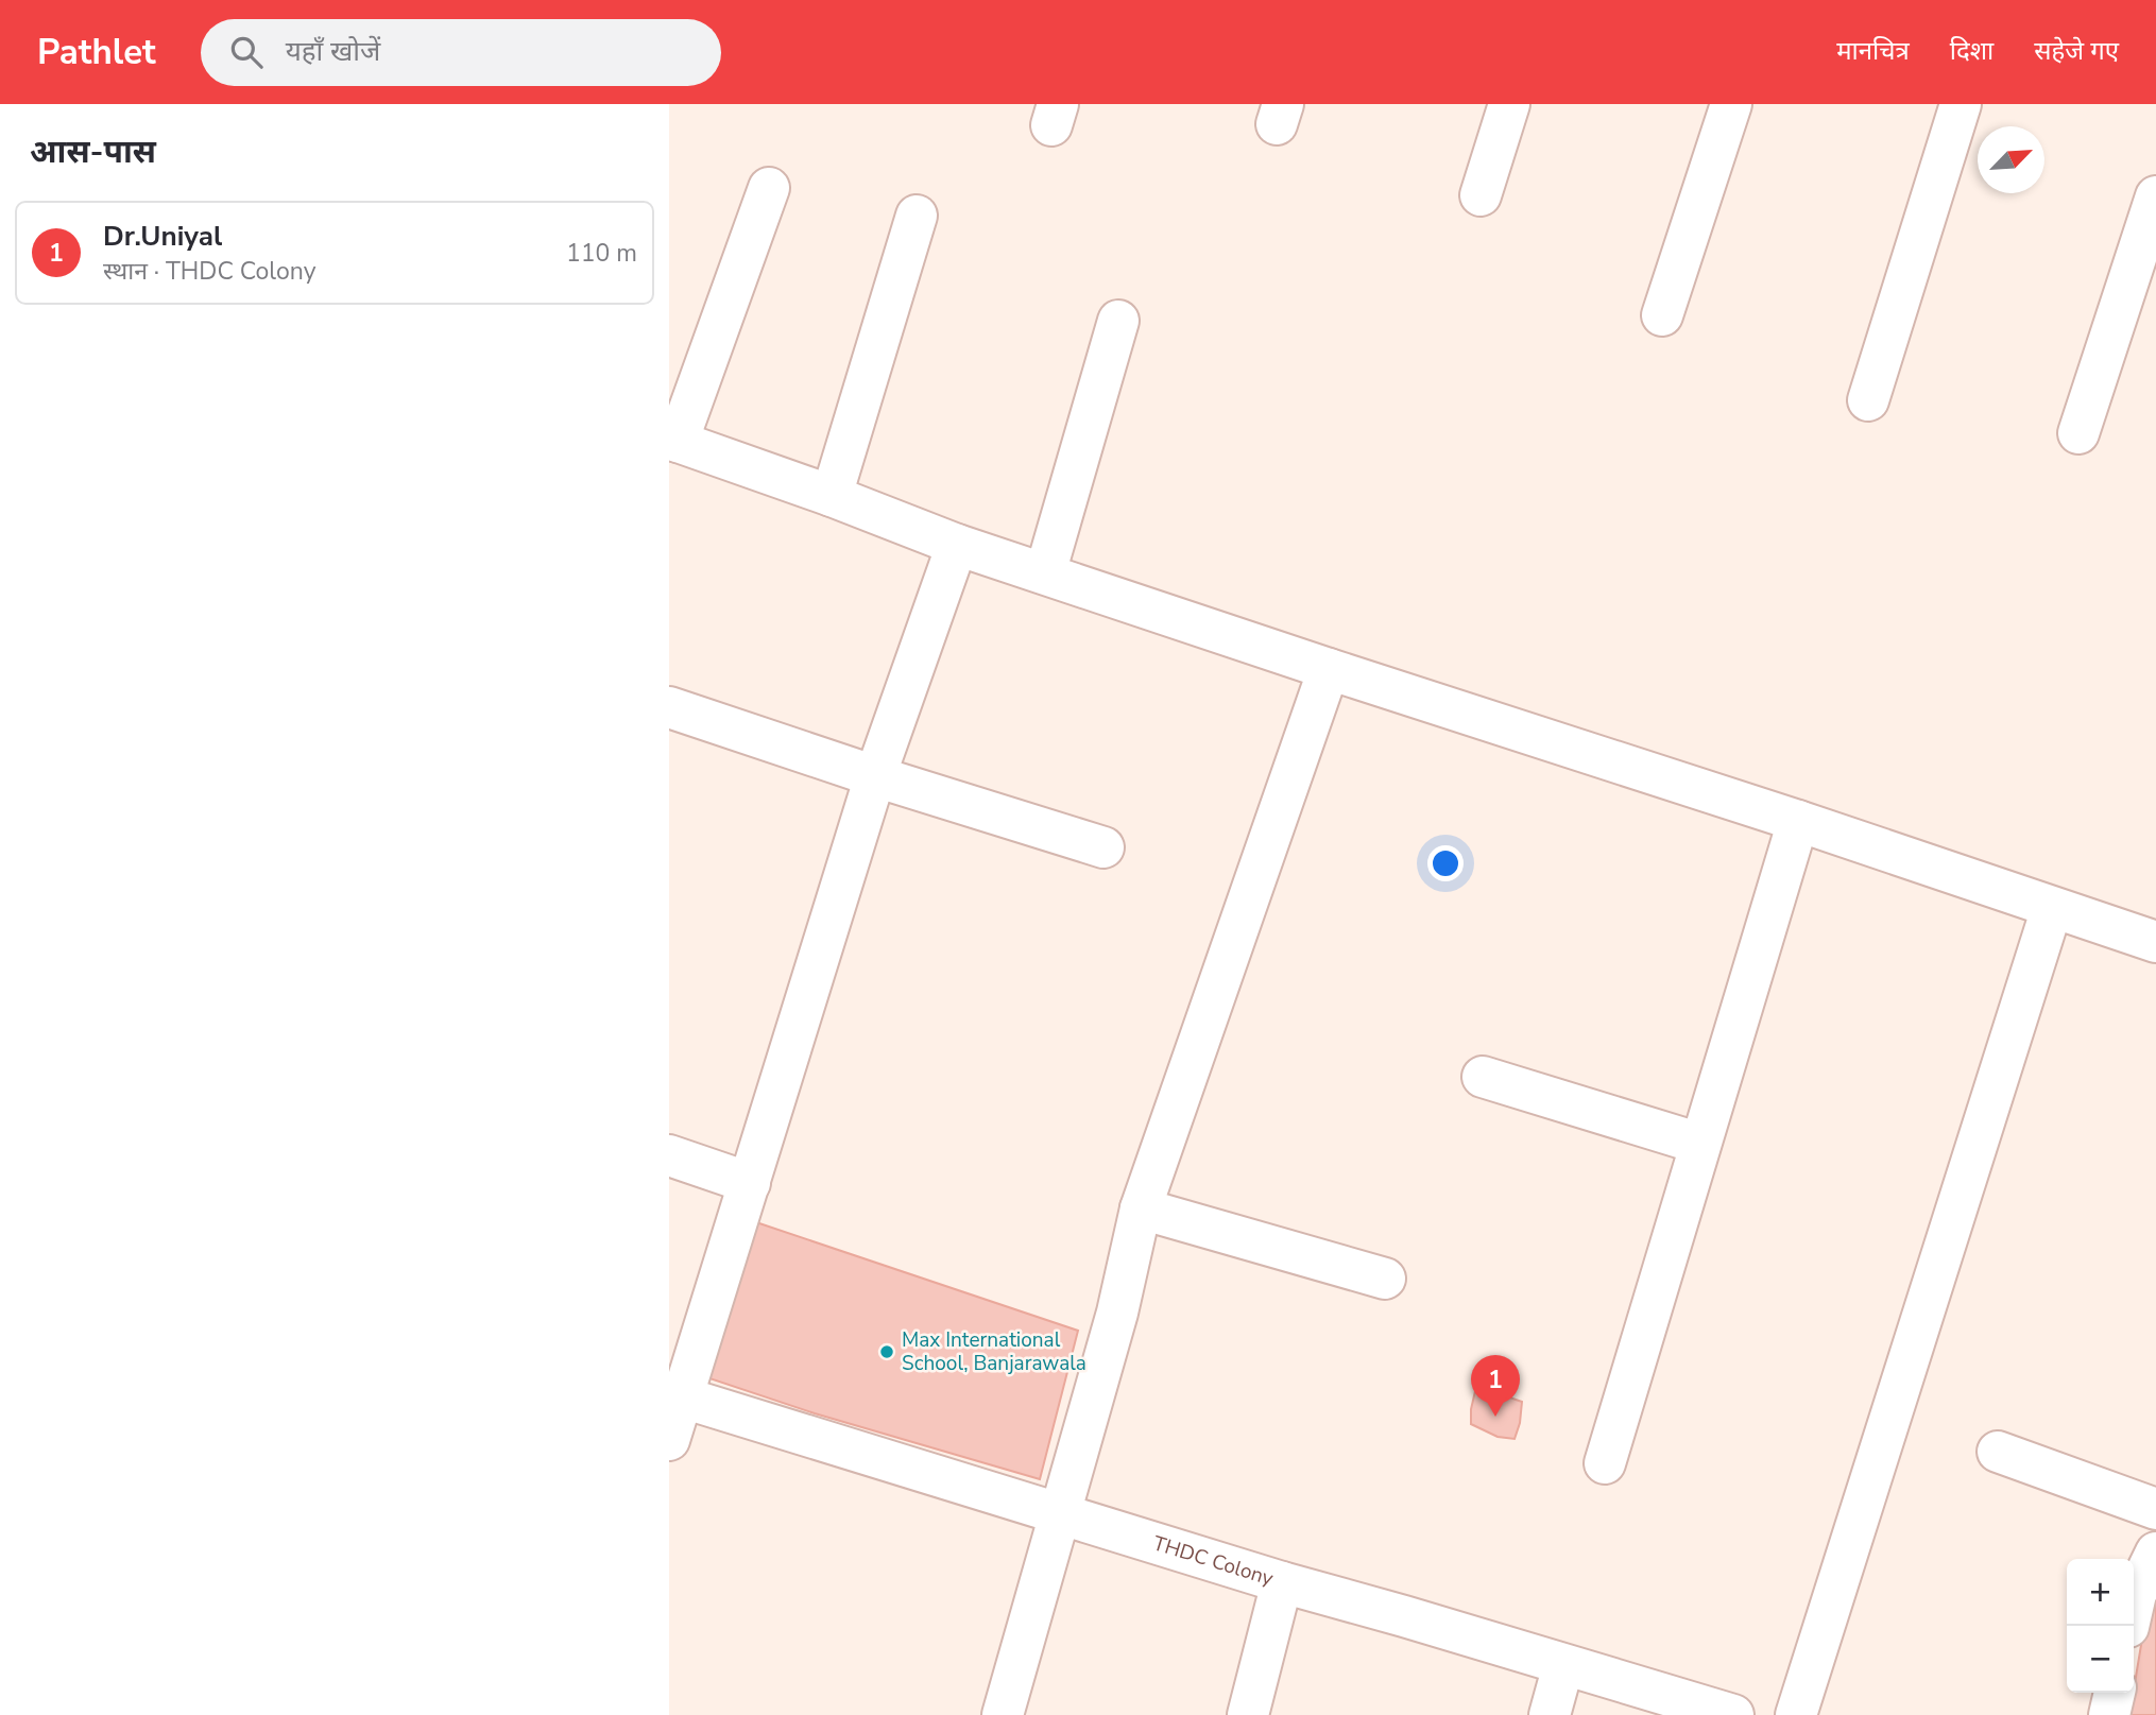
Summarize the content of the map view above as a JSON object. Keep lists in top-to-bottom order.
{
  "streets": {
    "street": ["THDC Colony"]
  },
  "places": ["Max International School, Banjarawala"],
  "north": "top right",
  "page": {
    "header": "Pathlet",
    "search": "यहाँ खोजें",
    "nav": ["मानचित्र", "दिशा", "सहेजे गए"],
    "heading": "आस-पास",
    "list": [
      {
        "mark": "1",
        "name": "Dr.Uniyal",
        "note": "स्थान · THDC Colony",
        "value": "110 m"
      }
    ],
    "pins": "1",
    "map_buttons": ["+", "−"]
  }
}
